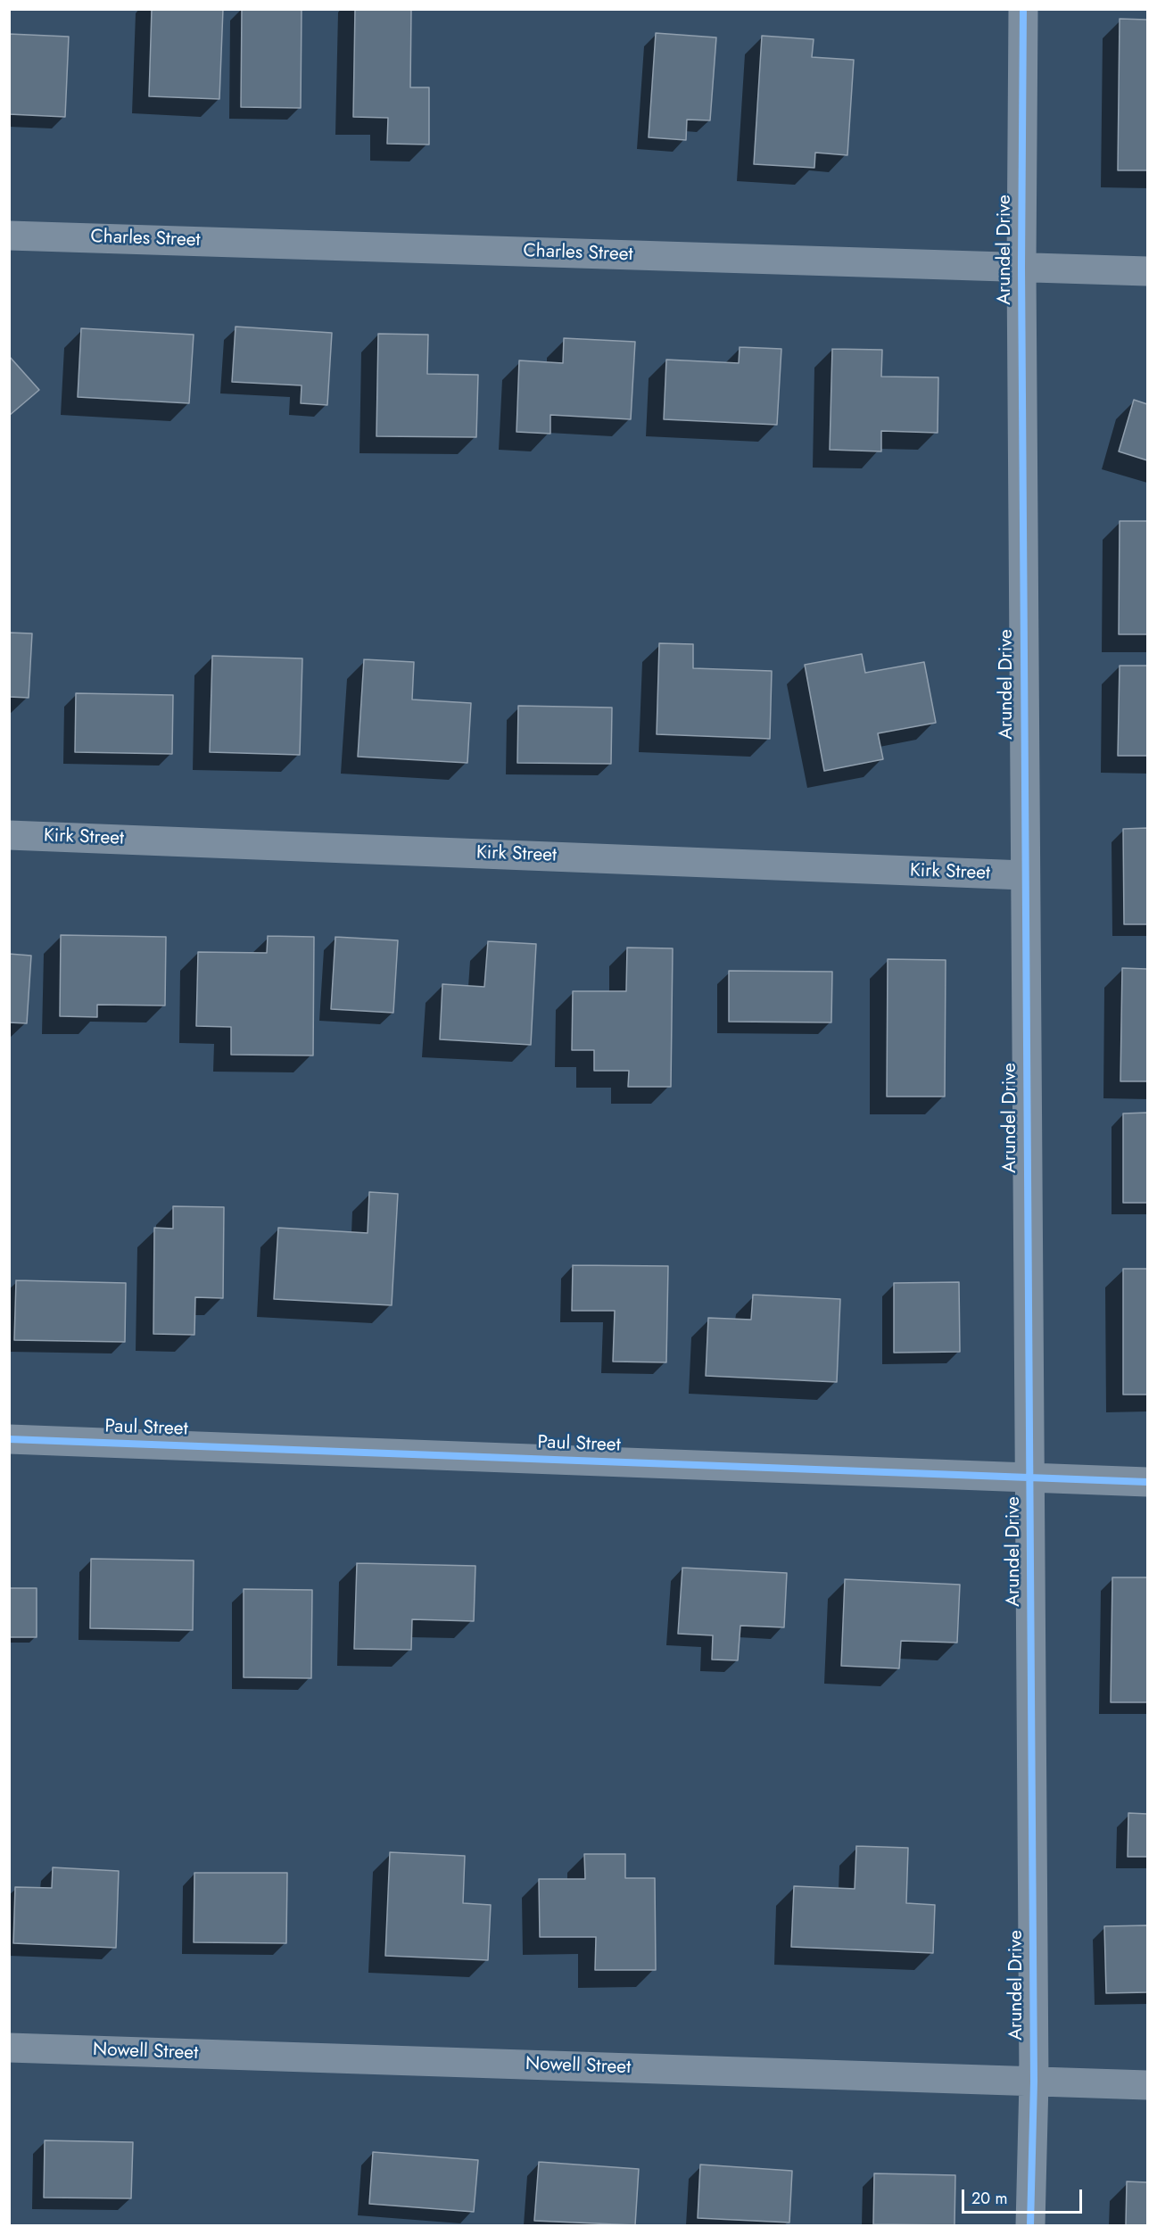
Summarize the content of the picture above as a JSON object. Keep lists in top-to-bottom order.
{
  "streets": {
    "street": [
      "Charles Street",
      "Arundel Drive",
      "Kirk Street",
      "Paul Street",
      "Nowell Street"
    ]
  },
  "crossings": [
    ["Charles Street", "Arundel Drive"],
    ["Arundel Drive", "Kirk Street"],
    ["Arundel Drive", "Paul Street"],
    ["Arundel Drive", "Nowell Street"]
  ],
  "scale_bar": "20 m"
}
